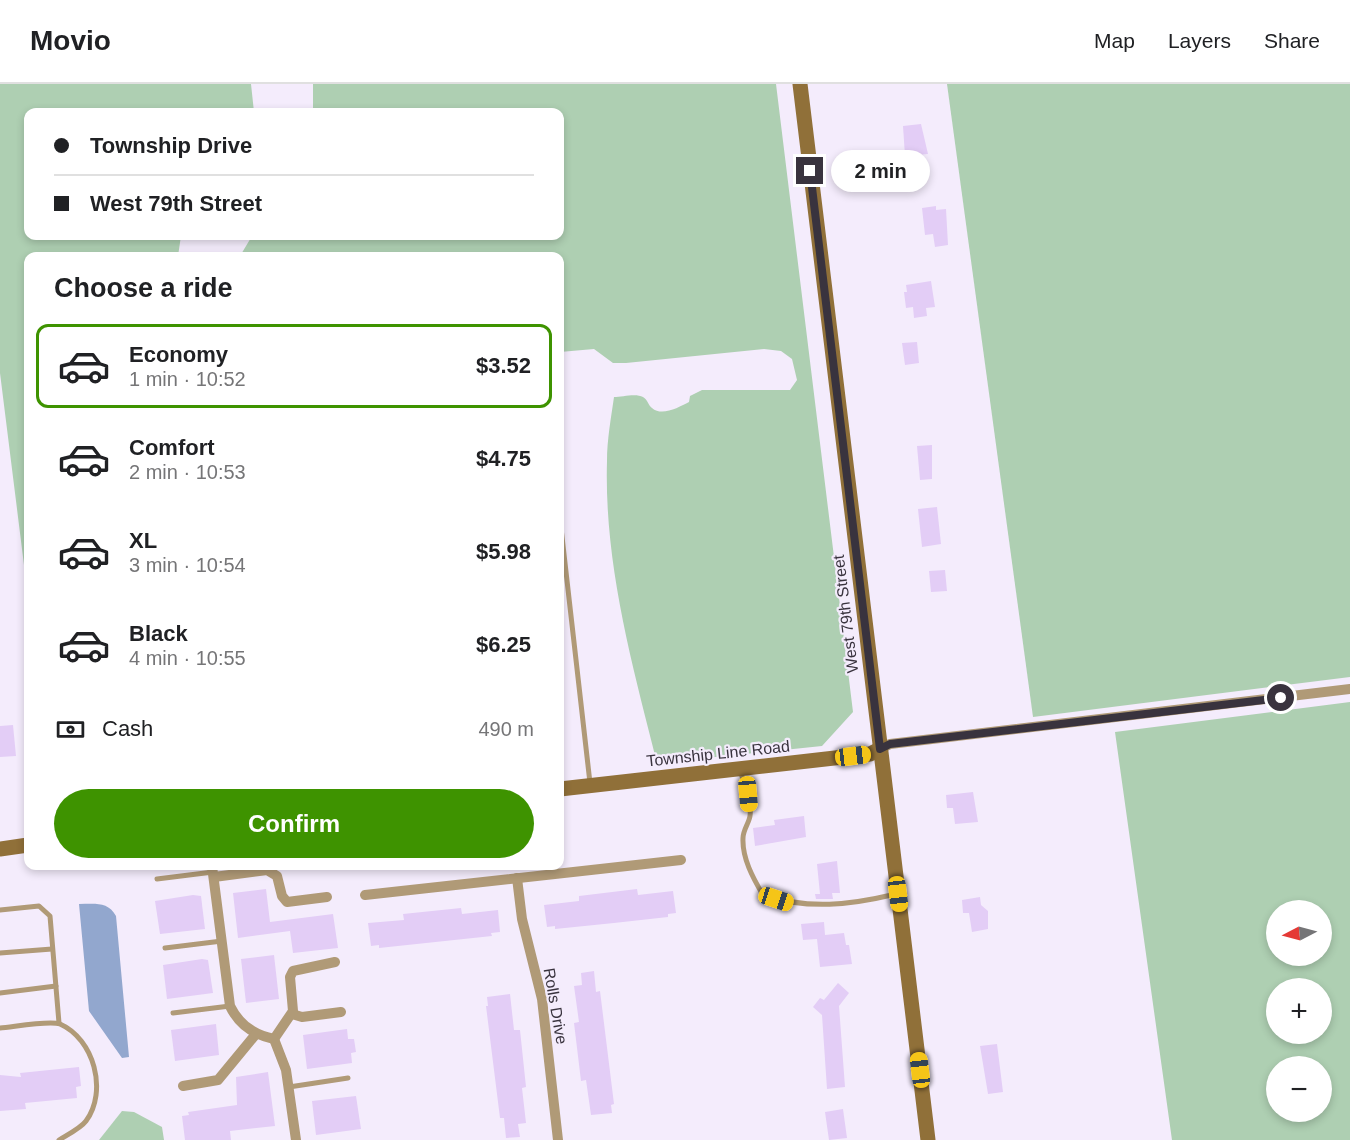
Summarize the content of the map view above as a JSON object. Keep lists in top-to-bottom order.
{
  "streets": {
    "main road": ["West 79th Street", "Township Line Road"],
    "street": ["Rolls Drive"]
  },
  "crossings": [
    ["West 79th Street", "Township Line Road"]
  ],
  "north": "left",
  "page": {
    "header": "Movio",
    "nav": ["Map", "Layers", "Share"],
    "banner": ["Township Drive", "West 79th Street"],
    "bubble": "2 min",
    "heading": "Choose a ride",
    "list": [
      {
        "name": "Economy",
        "note": "1 min · 10:52",
        "value": "$3.52"
      },
      {
        "name": "Comfort",
        "note": "2 min · 10:53",
        "value": "$4.75"
      },
      {
        "name": "XL",
        "note": "3 min · 10:54",
        "value": "$5.98"
      },
      {
        "name": "Black",
        "note": "4 min · 10:55",
        "value": "$6.25"
      }
    ],
    "pay": ["Cash", "490 m"],
    "buttons": "Confirm",
    "map_buttons": ["+", "−"]
  }
}
